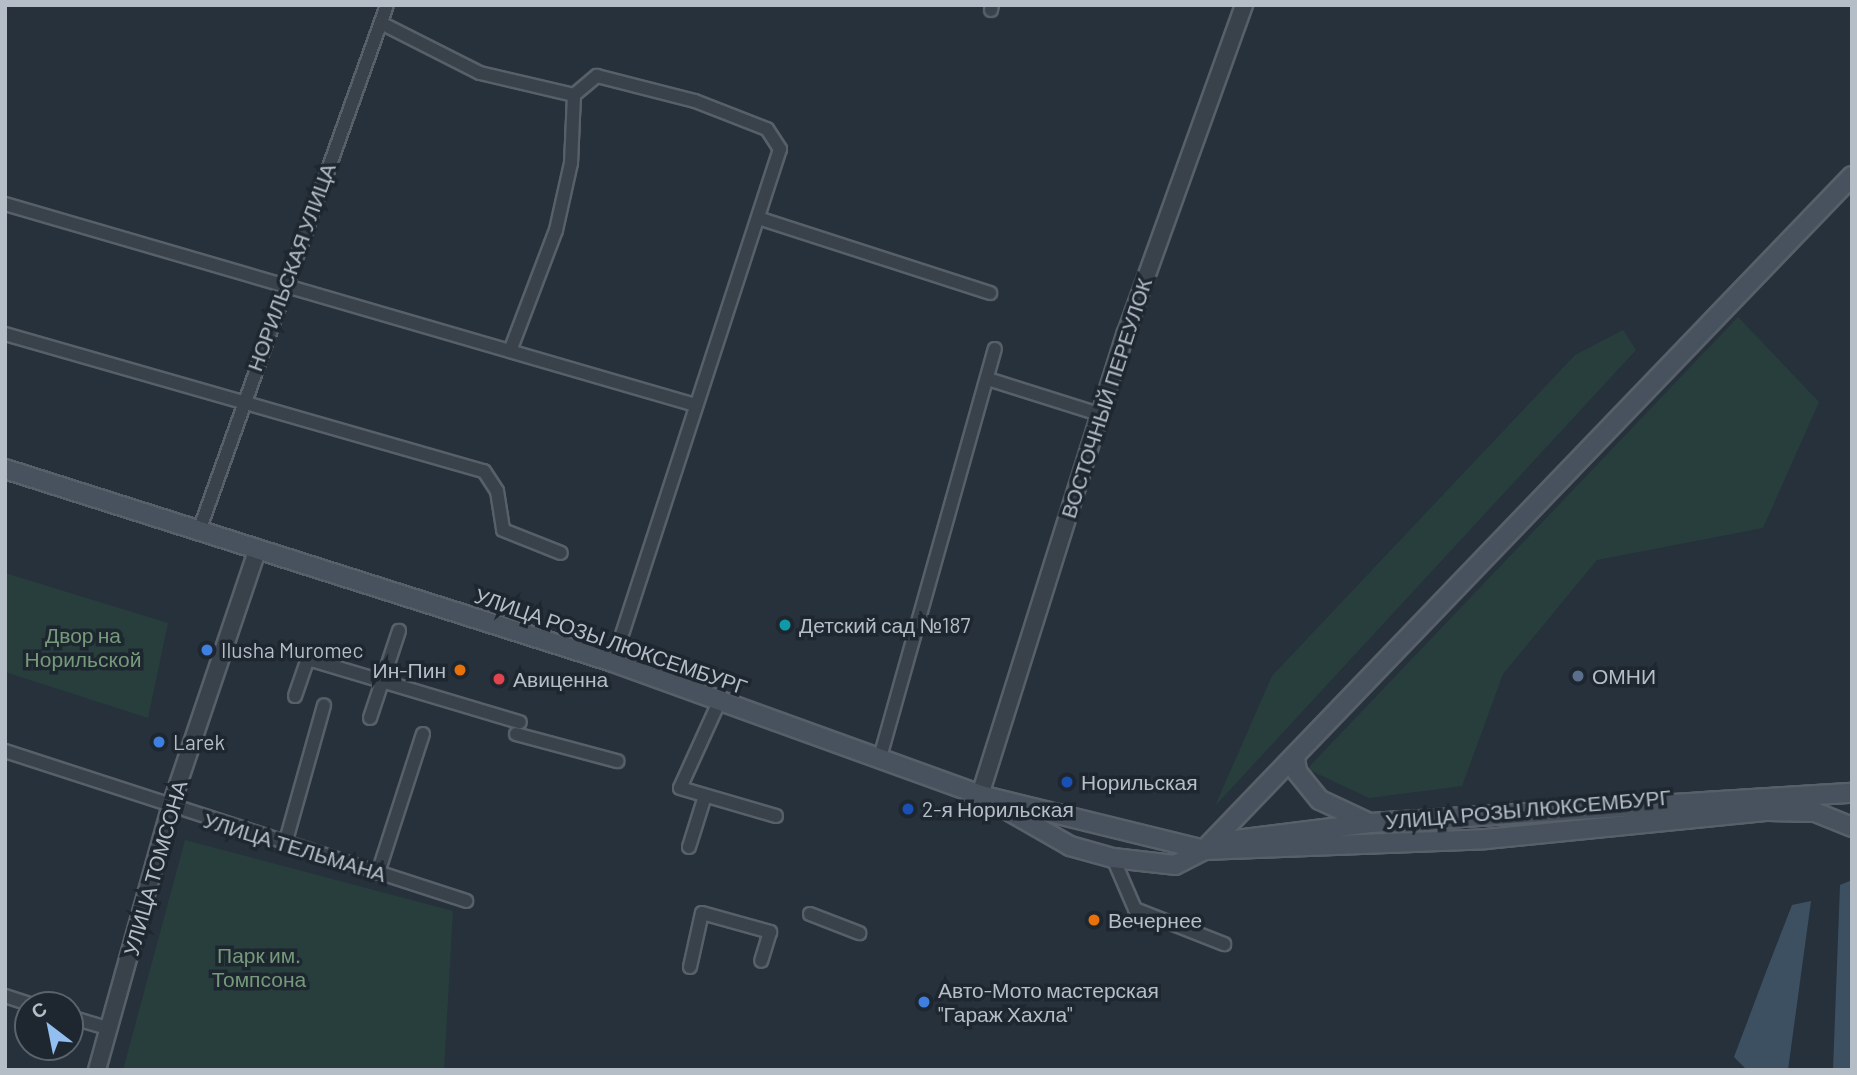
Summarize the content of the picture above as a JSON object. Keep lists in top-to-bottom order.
{
  "streets": {
    "main road": ["УЛИЦА РОЗЫ ЛЮКСЕМБУРГ"],
    "street": [
      "НОРИЛЬСКАЯ УЛИЦА",
      "ВОСТОЧНЫЙ ПЕРЕУЛОК",
      "УЛИЦА ТЕЛЬМАНА",
      "УЛИЦА ТОМСОНА"
    ]
  },
  "crossings": [
    ["НОРИЛЬСКАЯ УЛИЦА", "УЛИЦА РОЗЫ ЛЮКСЕМБУРГ"],
    ["ВОСТОЧНЫЙ ПЕРЕУЛОК", "УЛИЦА РОЗЫ ЛЮКСЕМБУРГ"],
    ["УЛИЦА РОЗЫ ЛЮКСЕМБУРГ", "УЛИЦА ТОМСОНА"],
    ["УЛИЦА ТЕЛЬМАНА", "УЛИЦА ТОМСОНА"]
  ],
  "parks": ["Двор на Норильской", "Парк им. Томпсона"],
  "places": [
    "Детский сад №187",
    "Ilusha Muromec",
    "Ин-Пин",
    "ОМНИ",
    "Авиценна",
    "Larek",
    "Норильская",
    "2-я Норильская",
    "Вечернее",
    "Авто-Мото мастерская \"Гараж Хахла\""
  ],
  "north": "top left"
}
